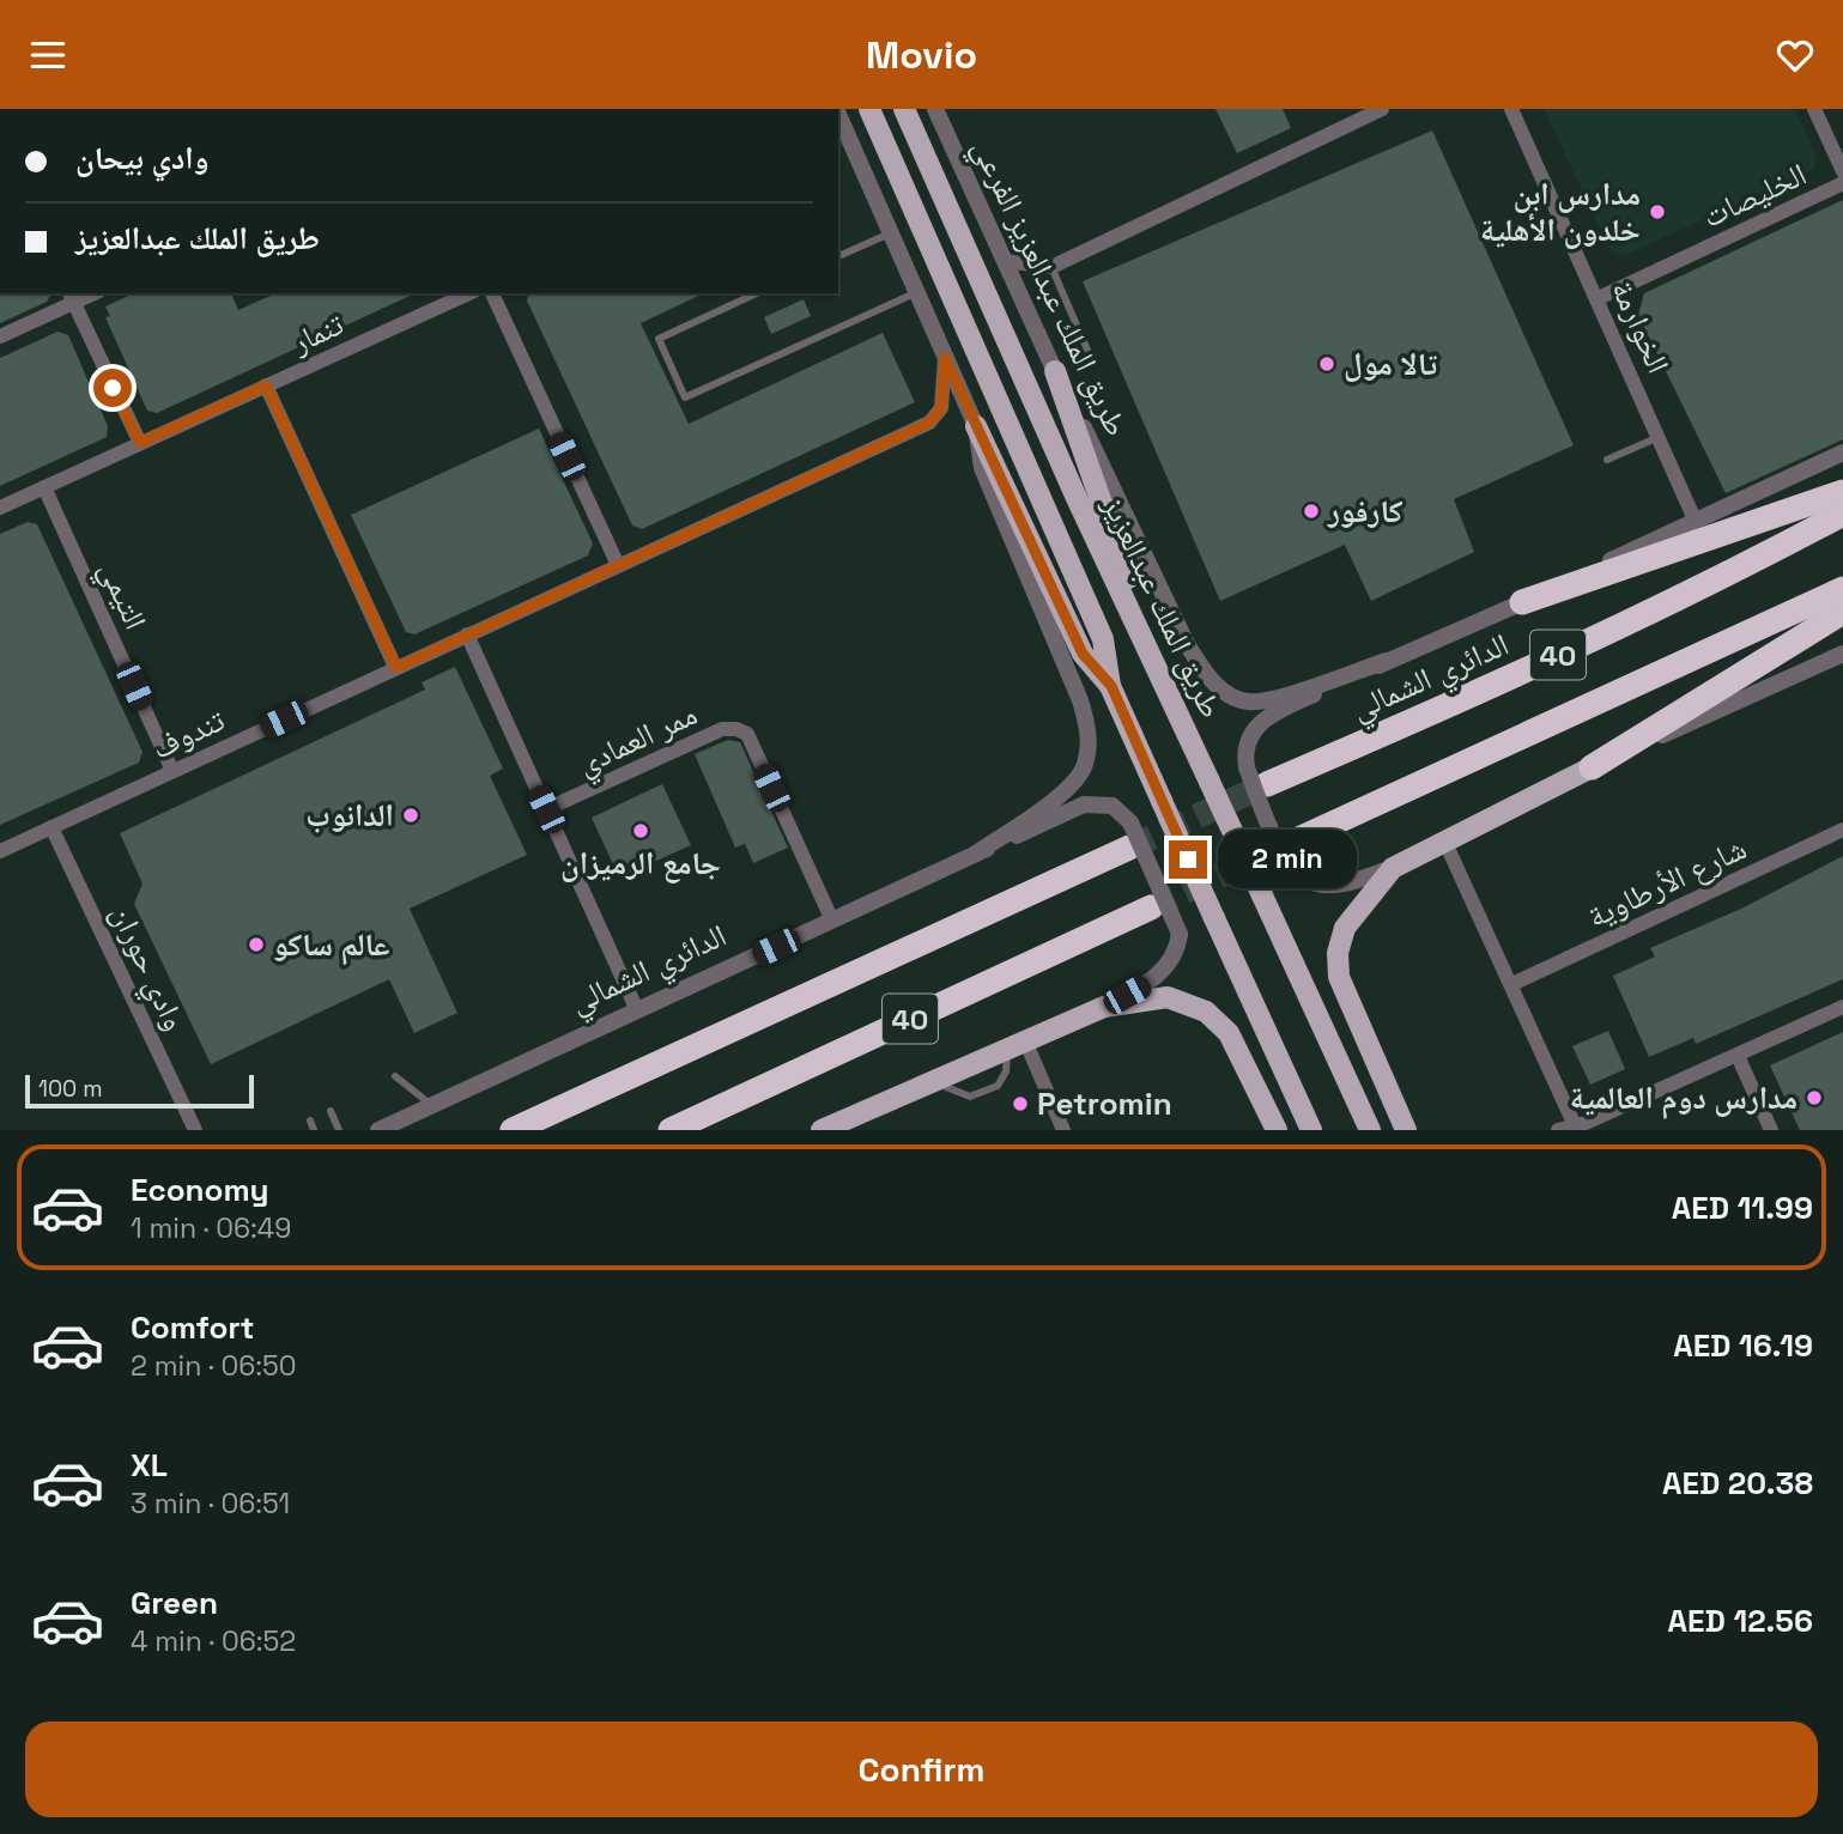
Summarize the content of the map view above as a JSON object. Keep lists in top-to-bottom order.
{
  "streets": {
    "highway": ["40", "الدائري الشمالي"],
    "main road": ["طريق الملك عبدالعزيز"],
    "street": [
      "الخليصات",
      "طريق الملك عبدالعزيز الفرعي",
      "الخوارمة",
      "تنمار",
      "التيمي",
      "تندوف",
      "ممر العمادي",
      "شارع الأرطاوية",
      "وادي حوران"
    ]
  },
  "crossings": [
    ["الخليصات", "الخوارمة"],
    ["طريق الملك عبدالعزيز الفرعي", "الدائري الشمالي"],
    ["الخوارمة", "الدائري الشمالي"],
    ["تنمار", "التيمي"],
    ["التيمي", "تندوف"],
    ["40", "الدائري الشمالي"],
    ["الدائري الشمالي", "ممر العمادي"],
    ["تندوف", "وادي حوران"]
  ],
  "places": [
    "مدارس ابن خلدون الأهلية",
    "تالا مول",
    "كارفور",
    "الدانوب",
    "جامع الرميزان",
    "عالم ساكو",
    "مدارس دوم العالمية",
    "Petromin"
  ],
  "scale_bar": "100 m",
  "page": {
    "header": "Movio",
    "banner": ["وادي بيحان", "طريق الملك عبدالعزيز"],
    "bubble": "2 min",
    "scale": "100 m",
    "list": [
      {
        "name": "Economy",
        "note": "1 min · 06:49",
        "value": "AED 11.99"
      },
      {
        "name": "Comfort",
        "note": "2 min · 06:50",
        "value": "AED 16.19"
      },
      {
        "name": "XL",
        "note": "3 min · 06:51",
        "value": "AED 20.38"
      },
      {
        "name": "Green",
        "note": "4 min · 06:52",
        "value": "AED 12.56"
      }
    ],
    "buttons": "Confirm"
  }
}
